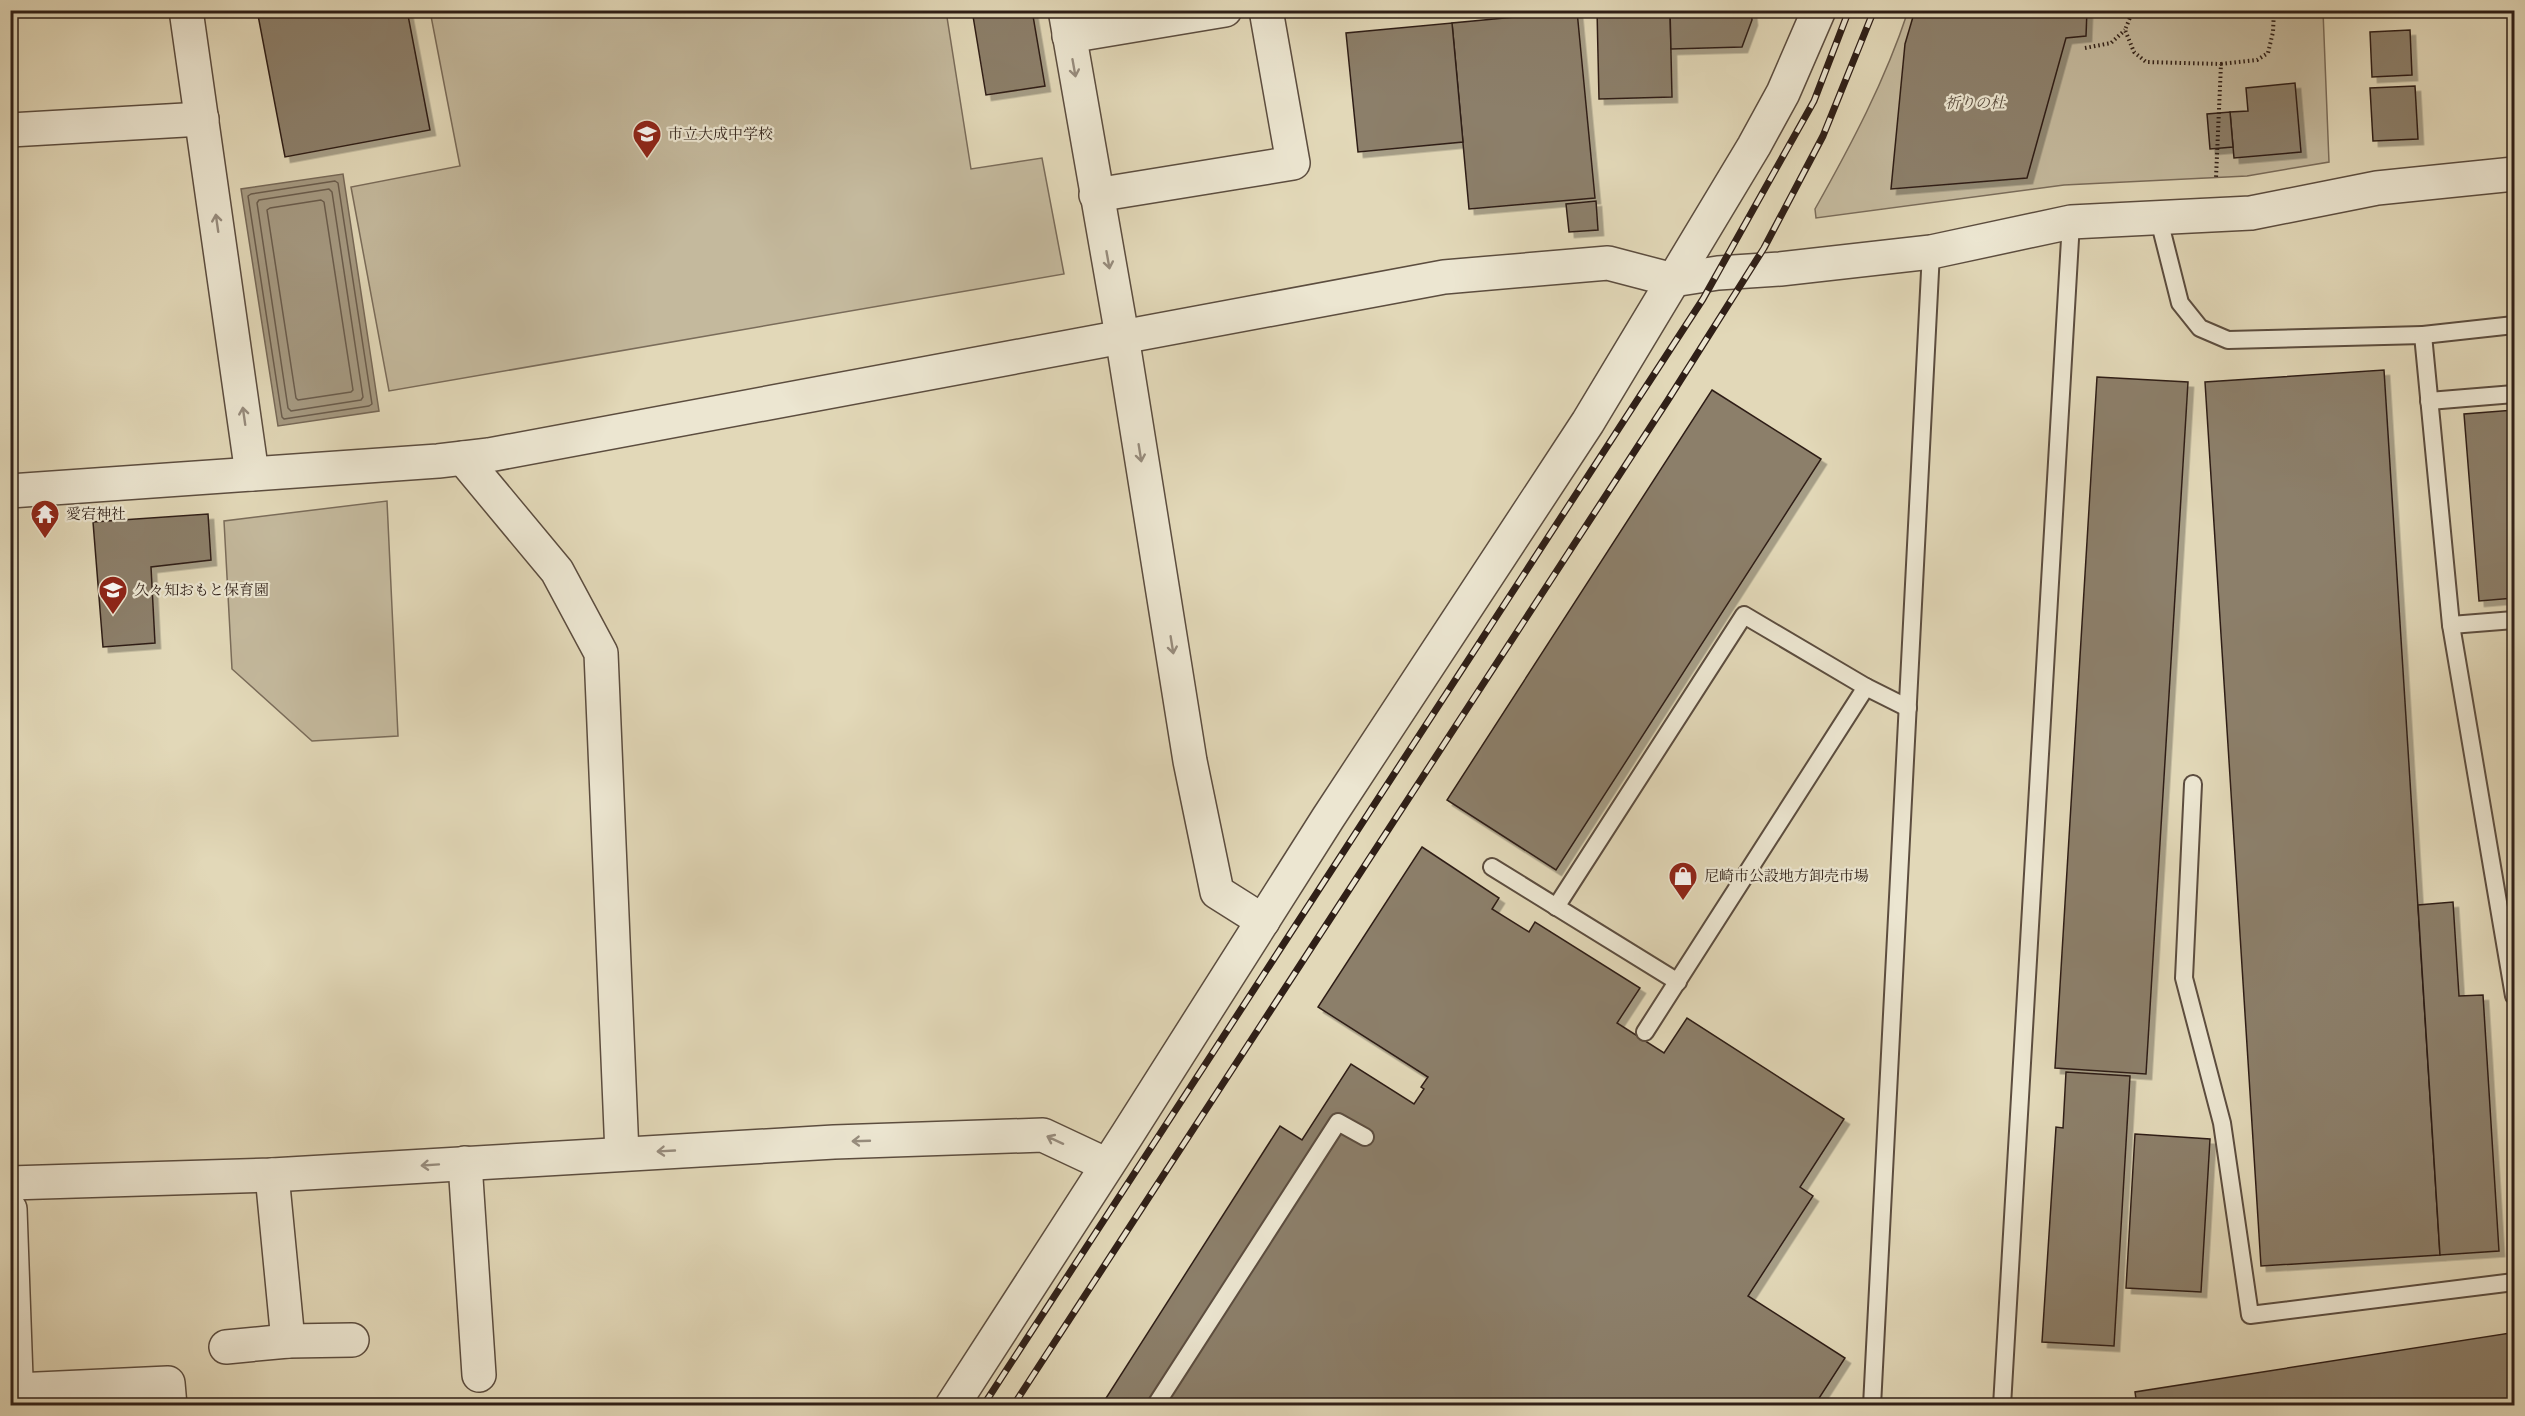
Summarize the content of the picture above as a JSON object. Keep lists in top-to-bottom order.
{
  "parks": ["祈りの杜"],
  "places": {
    "school or university": ["市立大成中学校", "久々知おもと保育園"],
    "temple": ["愛宕神社"],
    "shop": ["尼崎市公設地方卸売市場"]
  }
}
